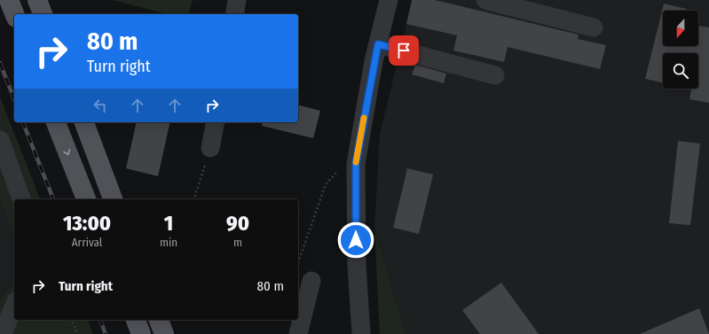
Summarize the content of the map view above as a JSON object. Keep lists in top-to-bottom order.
{
  "north": "bottom",
  "page": {
    "turn": ["80 m", "Turn right"],
    "eta": [
      "13:00",
      "Arrival",
      "1",
      "min",
      "90",
      "m"
    ],
    "list": [
      {
        "name": "Turn right",
        "value": "80 m"
      }
    ]
  }
}
